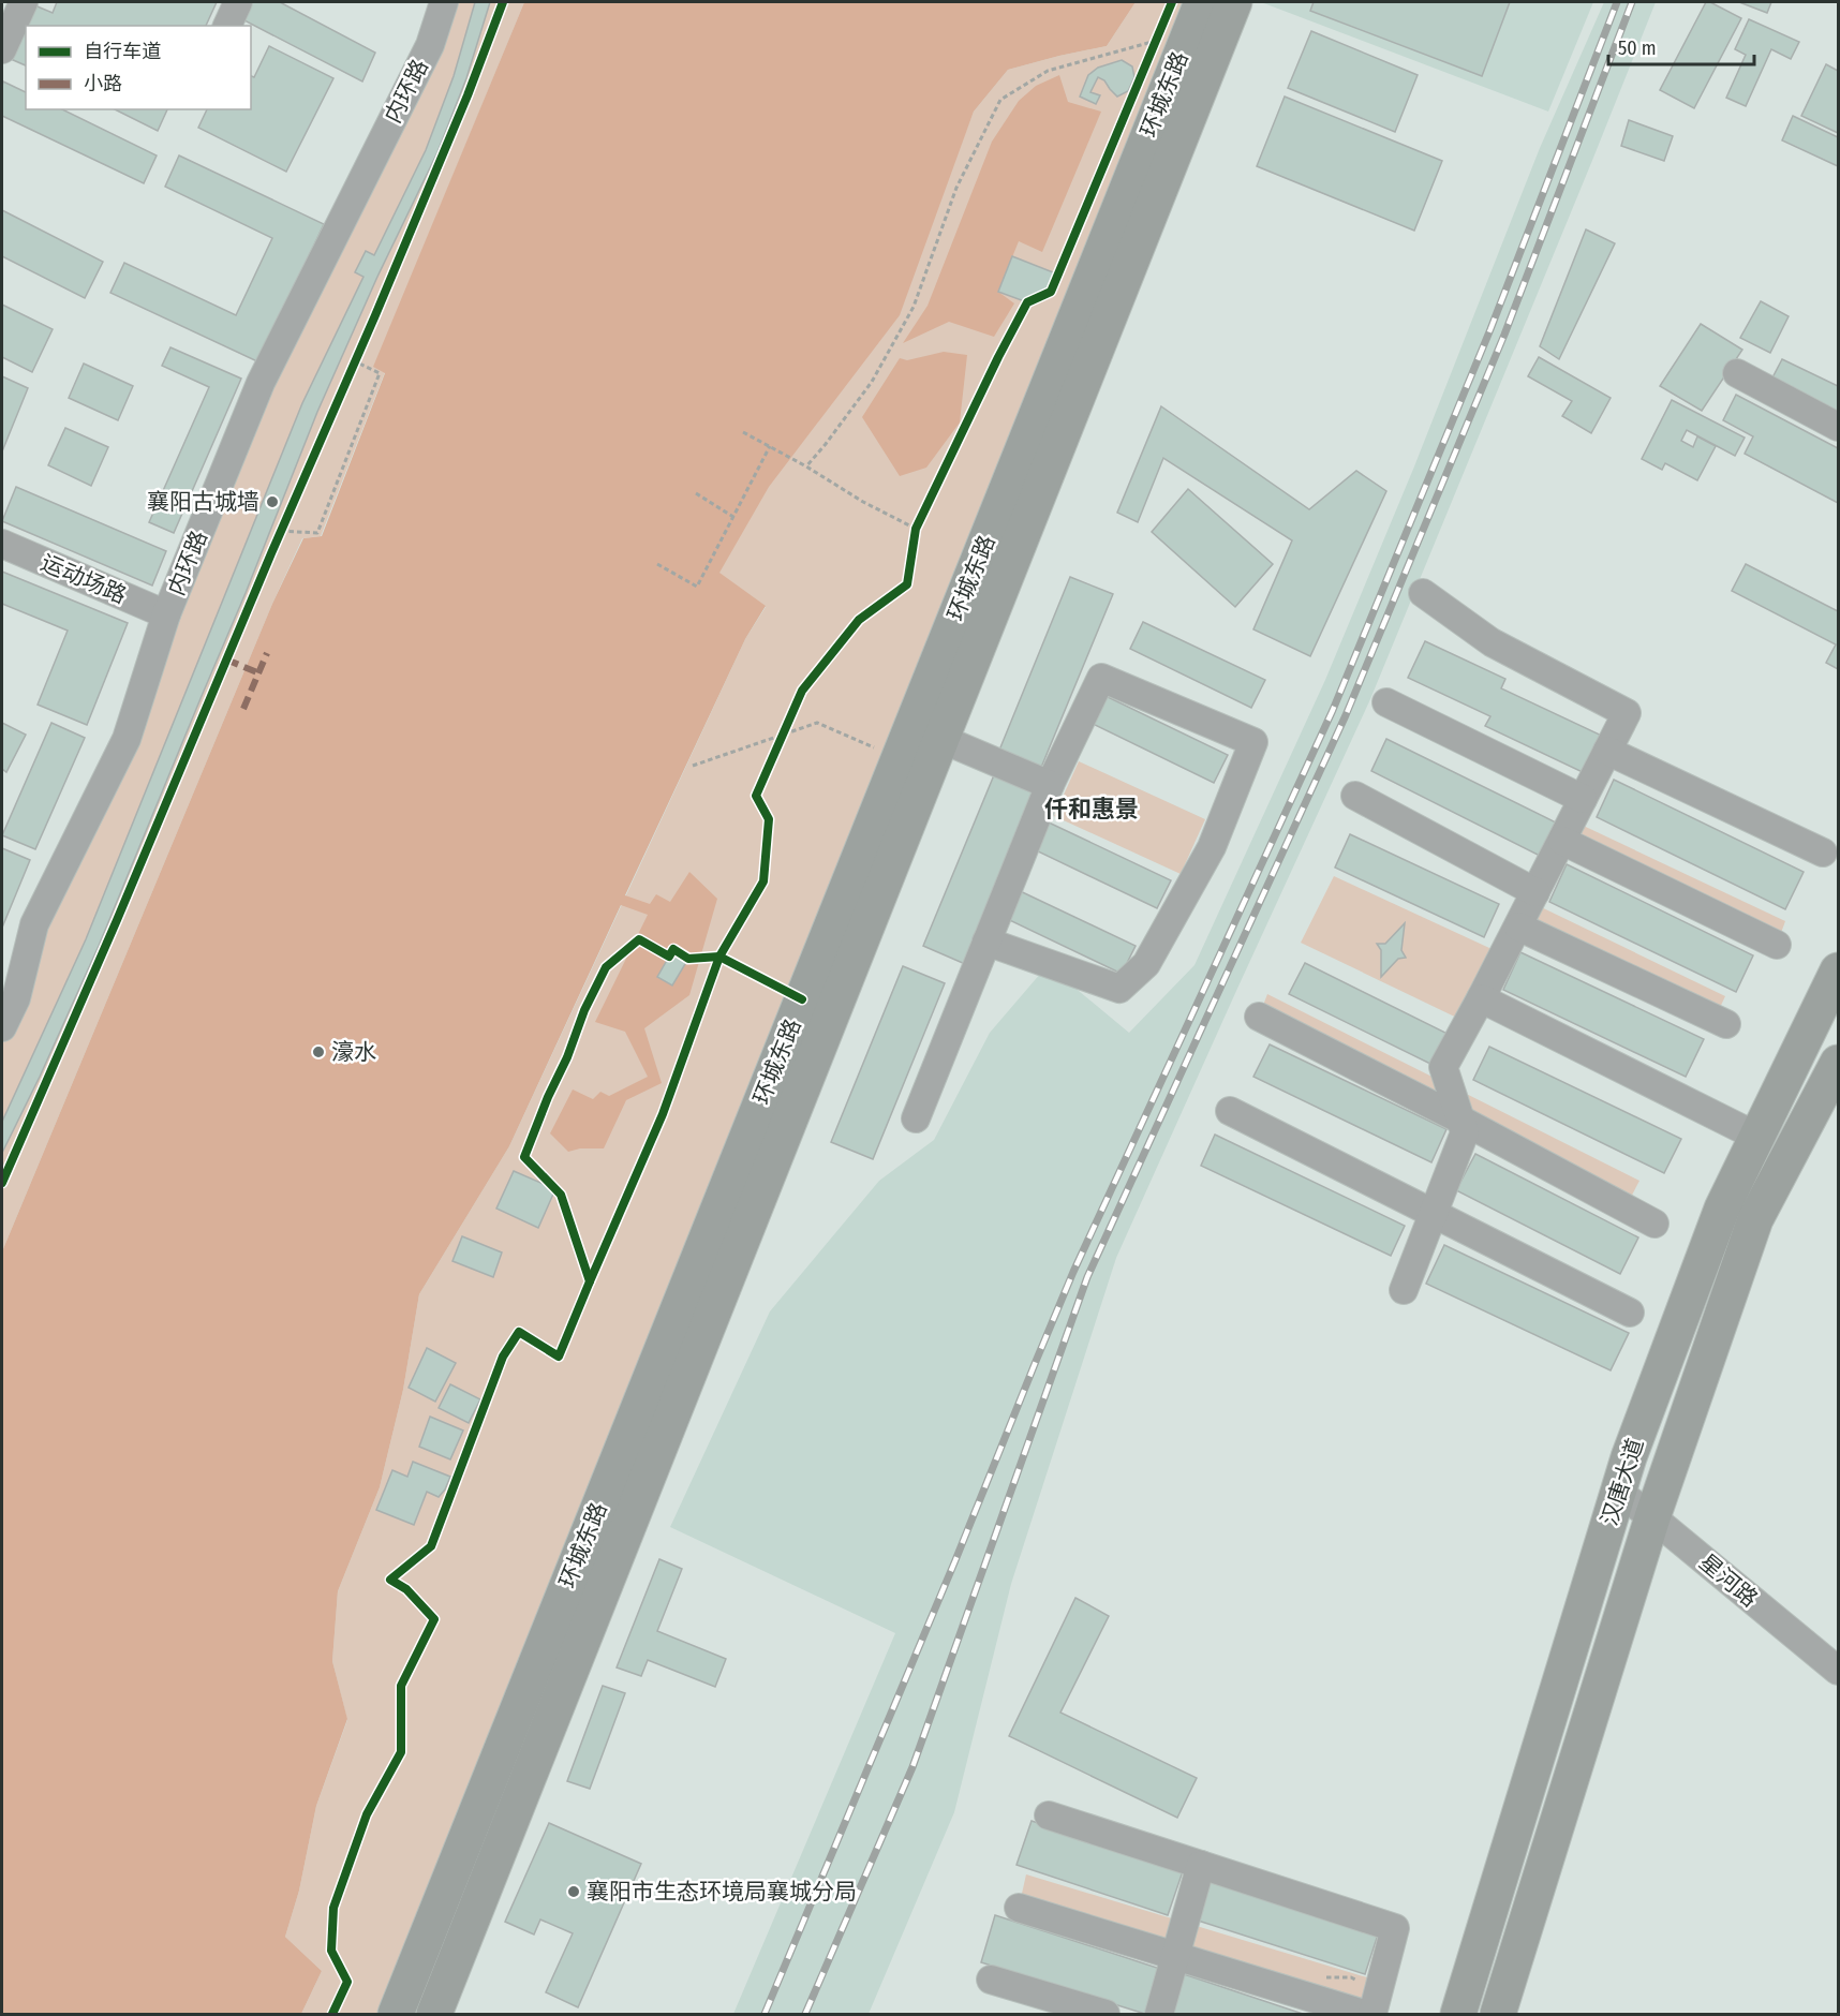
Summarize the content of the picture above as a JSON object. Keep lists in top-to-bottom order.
{
  "streets": {
    "main road": ["环城东路", "汉唐大道"],
    "street": ["内环路", "运动场路", "星河路"]
  },
  "crossings": [
    ["内环路", "运动场路"],
    ["汉唐大道", "星河路"]
  ],
  "districts": ["仟和惠景"],
  "places": ["襄阳古城墙", "濠水", "襄阳市生态环境局襄城分局"],
  "legend": ["自行车道", "小路"],
  "scale_bar": "50 m"
}
